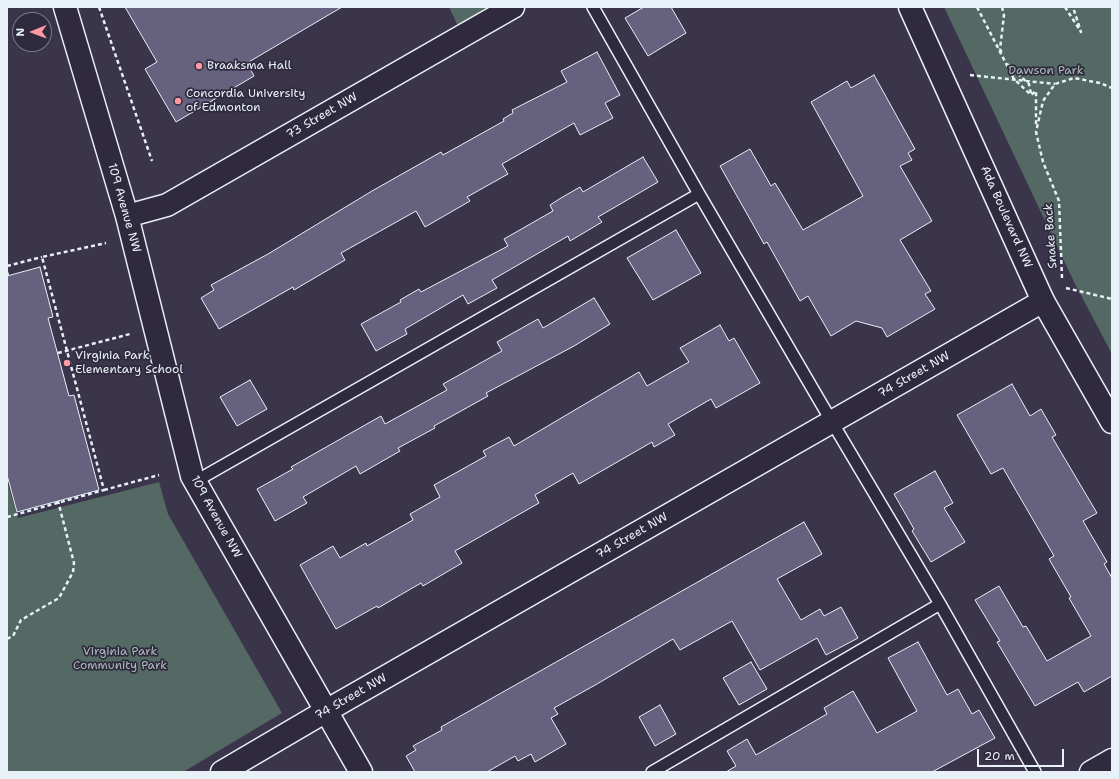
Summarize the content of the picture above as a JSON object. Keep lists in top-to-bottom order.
{
  "streets": {
    "street": [
      "73 Street NW",
      "109 Avenue NW",
      "Ada Boulevard NW",
      "74 Street NW"
    ],
    "path": ["Snake Back"]
  },
  "crossings": [
    ["73 Street NW", "109 Avenue NW"],
    ["109 Avenue NW", "74 Street NW"],
    ["Ada Boulevard NW", "74 Street NW"]
  ],
  "parks": ["Dawson Park", "Virginia Park Community Park"],
  "places": ["Braaksma Hall", "Concordia University of Edmonton", "Virginia Park Elementary School"],
  "scale_bar": "20 m",
  "north": "left"
}
